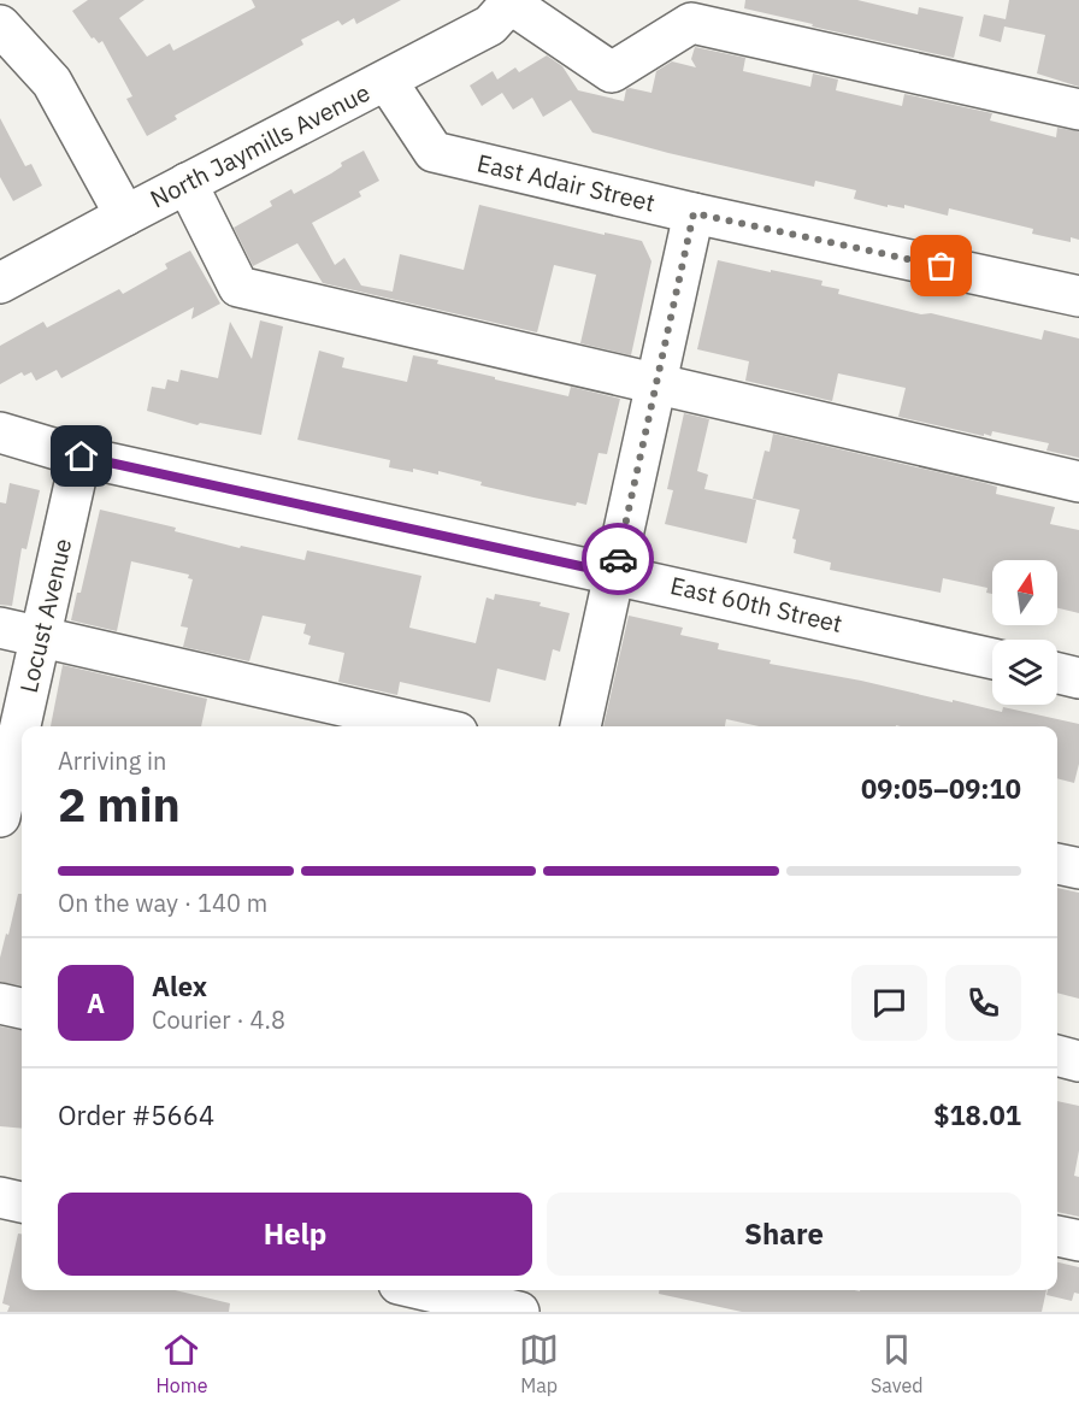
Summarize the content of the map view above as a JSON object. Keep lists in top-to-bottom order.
{
  "streets": {
    "street": [
      "North Jaymills Avenue",
      "East Adair Street",
      "East 60th Street",
      "Locust Avenue"
    ]
  },
  "crossings": [
    ["North Jaymills Avenue", "East Adair Street"],
    ["East 60th Street", "Locust Avenue"]
  ],
  "north": "top",
  "page": {
    "heading": ["2 min", "Arriving in", "09:05–09:10"],
    "panel": [
      "Alex",
      "Courier · 4.8",
      "Order #5664",
      "$18.01"
    ],
    "bar": "On the way · 140 m",
    "round": "A",
    "buttons": ["Help", "Share"],
    "tabs": ["Home", "Map", "Saved"]
  }
}
